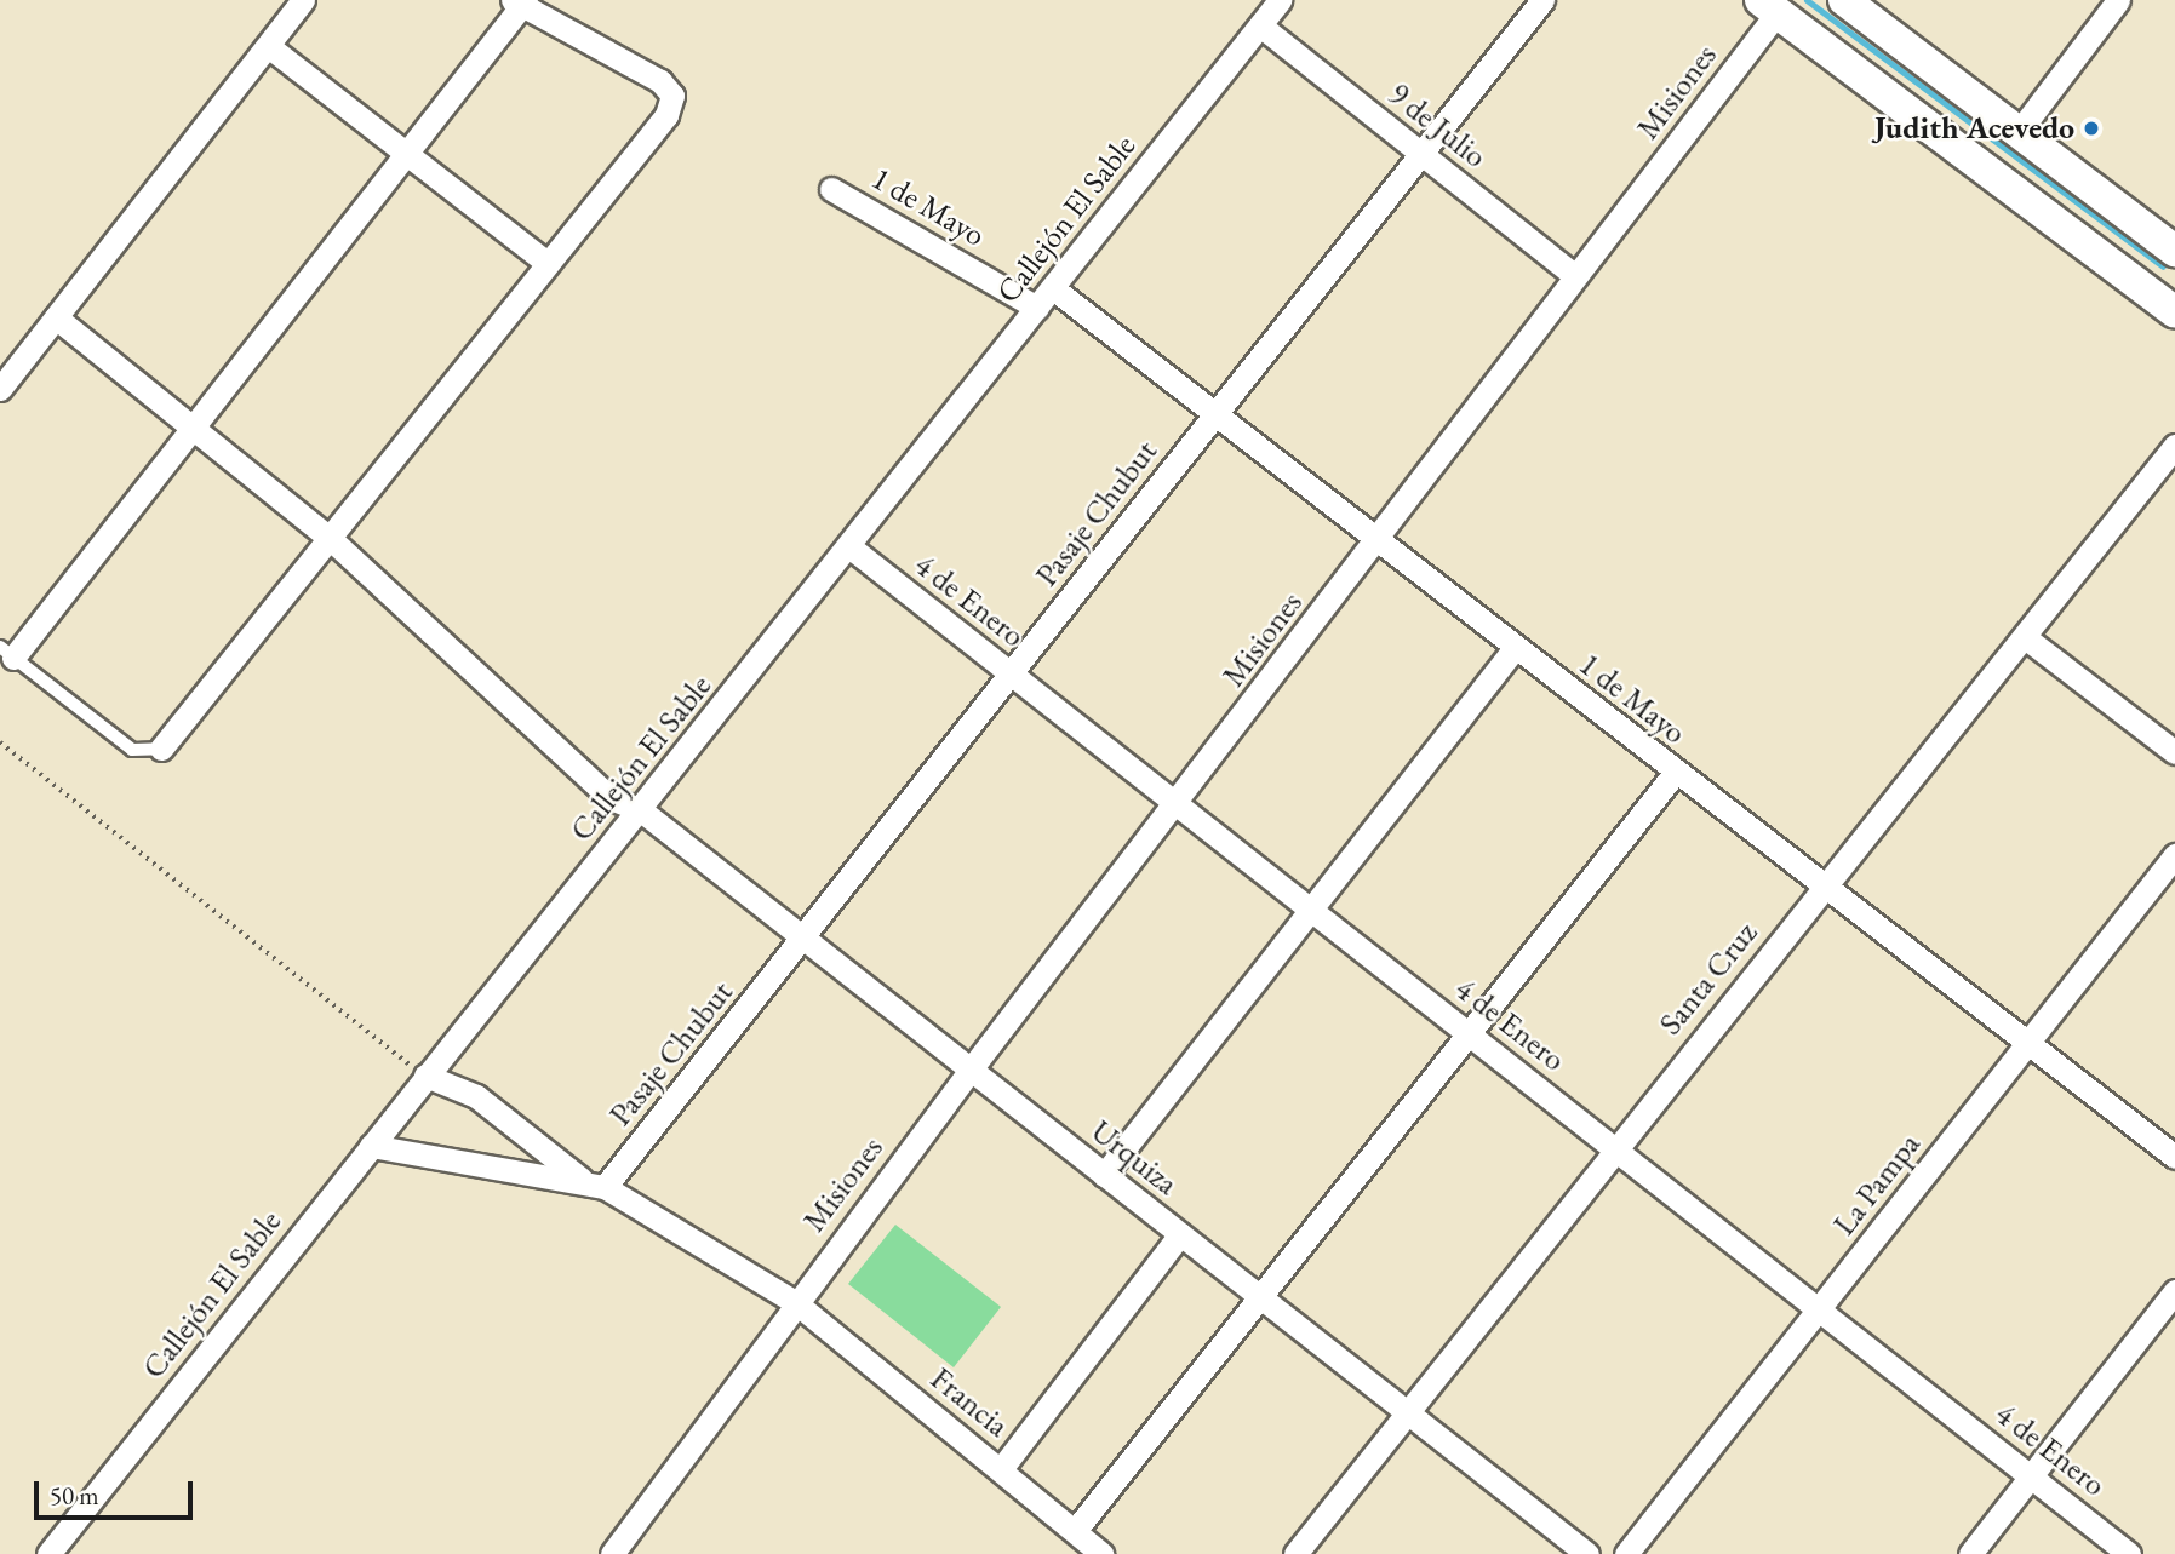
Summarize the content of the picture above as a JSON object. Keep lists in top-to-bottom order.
{
  "streets": {
    "street": [
      "Misiones",
      "9 de Julio",
      "1 de Mayo",
      "Callejón El Sable",
      "Pasaje Chubut",
      "4 de Enero",
      "Santa Cruz",
      "Urquiza",
      "La Pampa",
      "Francia"
    ]
  },
  "crossings": [
    ["Misiones", "9 de Julio"],
    ["Misiones", "1 de Mayo"],
    ["Misiones", "4 de Enero"],
    ["Misiones", "Urquiza"],
    ["Misiones", "Francia"],
    ["9 de Julio", "Callejón El Sable"],
    ["9 de Julio", "Pasaje Chubut"],
    ["1 de Mayo", "Callejón El Sable"],
    ["1 de Mayo", "Pasaje Chubut"],
    ["1 de Mayo", "Santa Cruz"],
    ["1 de Mayo", "La Pampa"],
    ["Callejón El Sable", "4 de Enero"],
    ["Callejón El Sable", "Urquiza"],
    ["Pasaje Chubut", "4 de Enero"],
    ["Pasaje Chubut", "Urquiza"],
    ["Pasaje Chubut", "Francia"],
    ["4 de Enero", "Santa Cruz"],
    ["4 de Enero", "La Pampa"],
    ["Santa Cruz", "Urquiza"]
  ],
  "places": ["Judith Acevedo"],
  "scale_bar": "50 m"
}
